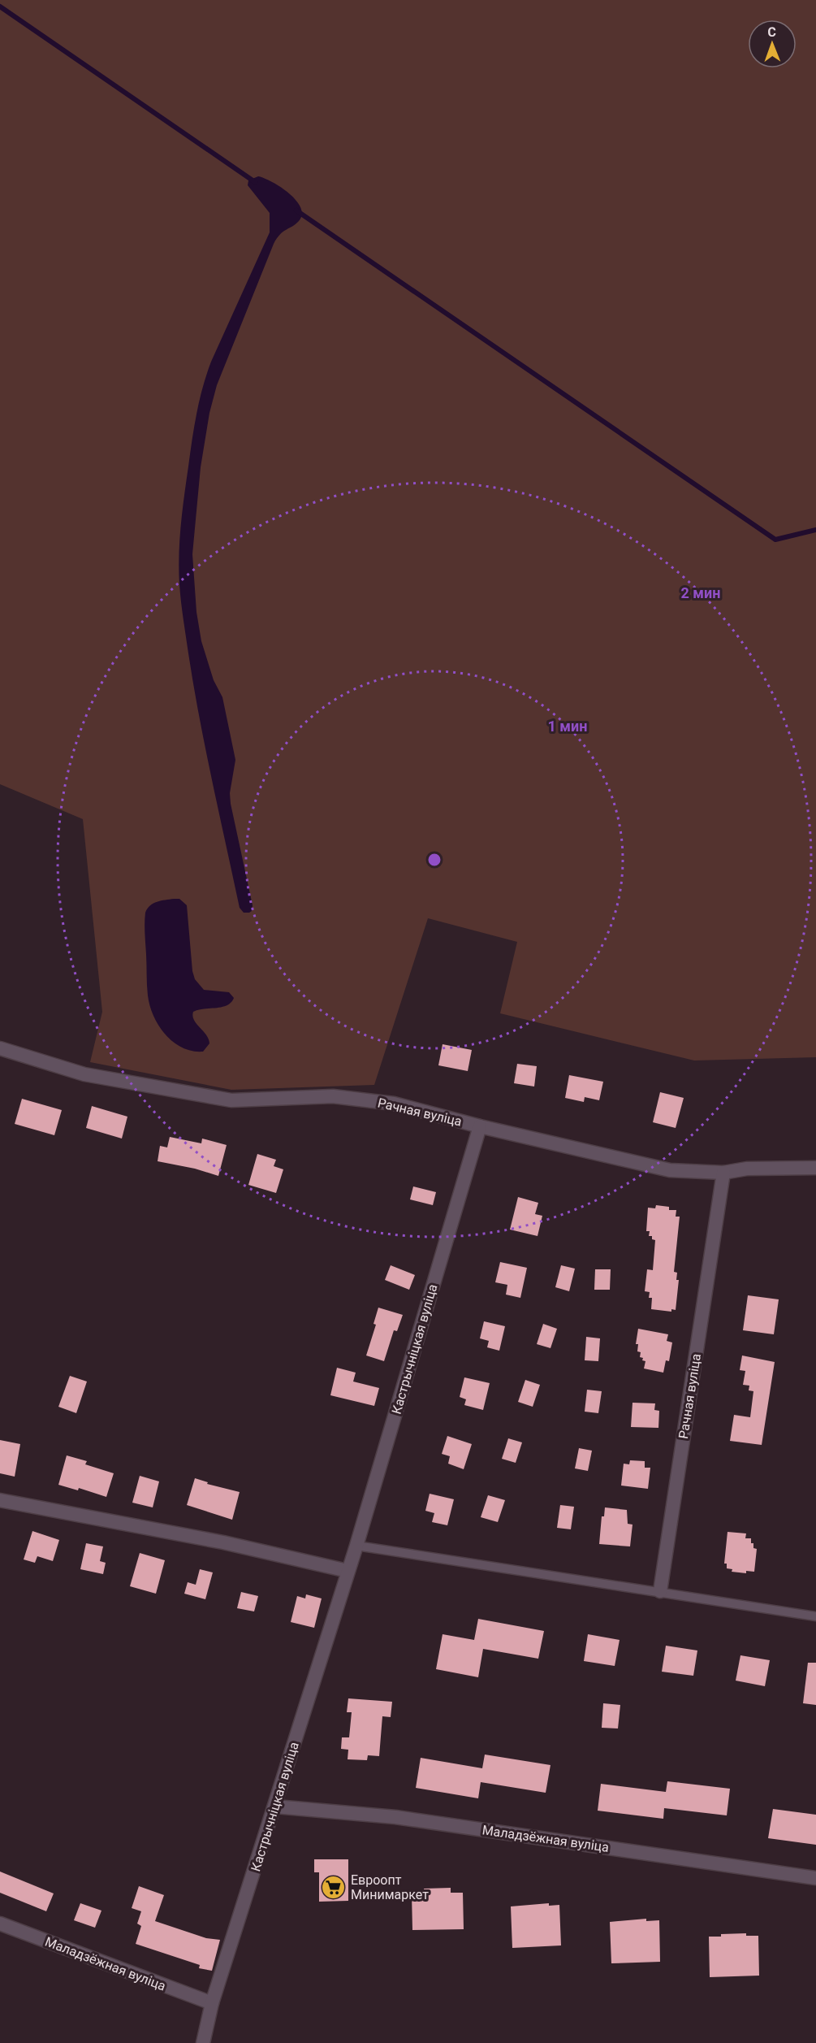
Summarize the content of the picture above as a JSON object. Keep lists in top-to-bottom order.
{
  "streets": {
    "street": ["Рачная вуліца", "Кастрычніцкая вуліца", "Маладзёжная вуліца"]
  },
  "crossings": [
    ["Рачная вуліца", "Кастрычніцкая вуліца"],
    ["Кастрычніцкая вуліца", "Маладзёжная вуліца"]
  ],
  "places": {
    "supermarket": ["Евроопт Минимаркет"]
  },
  "north": "top",
  "rings": ["2 мин", "1 мин"]
}
